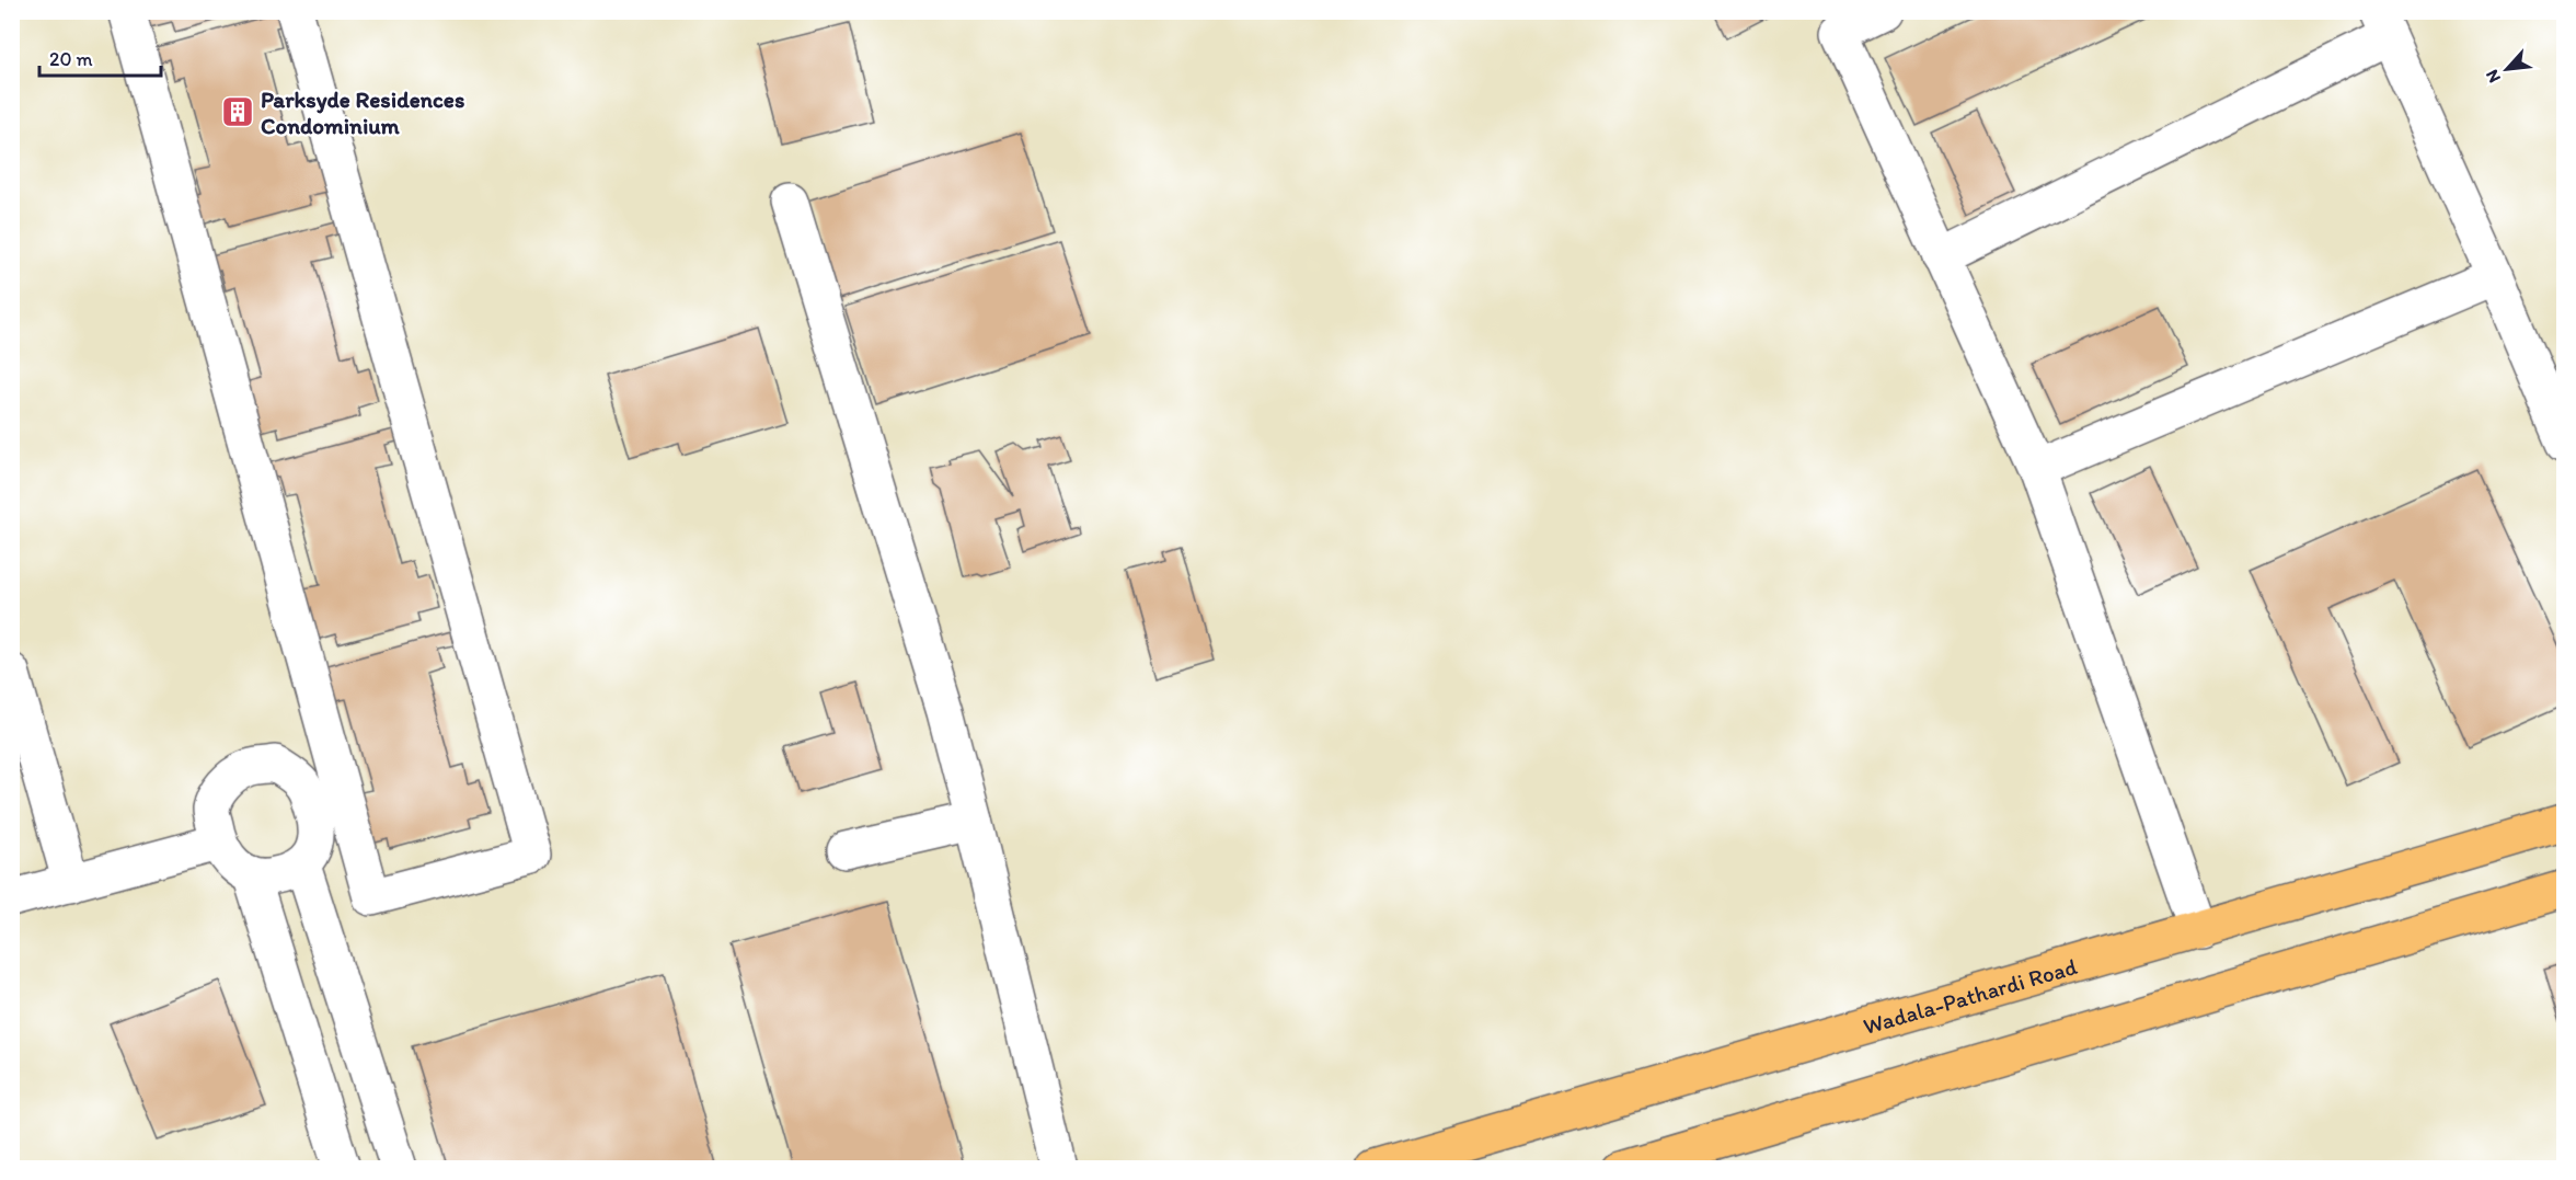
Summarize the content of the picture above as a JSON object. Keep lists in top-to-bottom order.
{
  "streets": {
    "main road": ["Wadala-Pathardi Road"]
  },
  "places": {
    "building": ["Parksyde Residences Condominium"]
  },
  "scale_bar": "20 m",
  "north": "bottom left"
}
